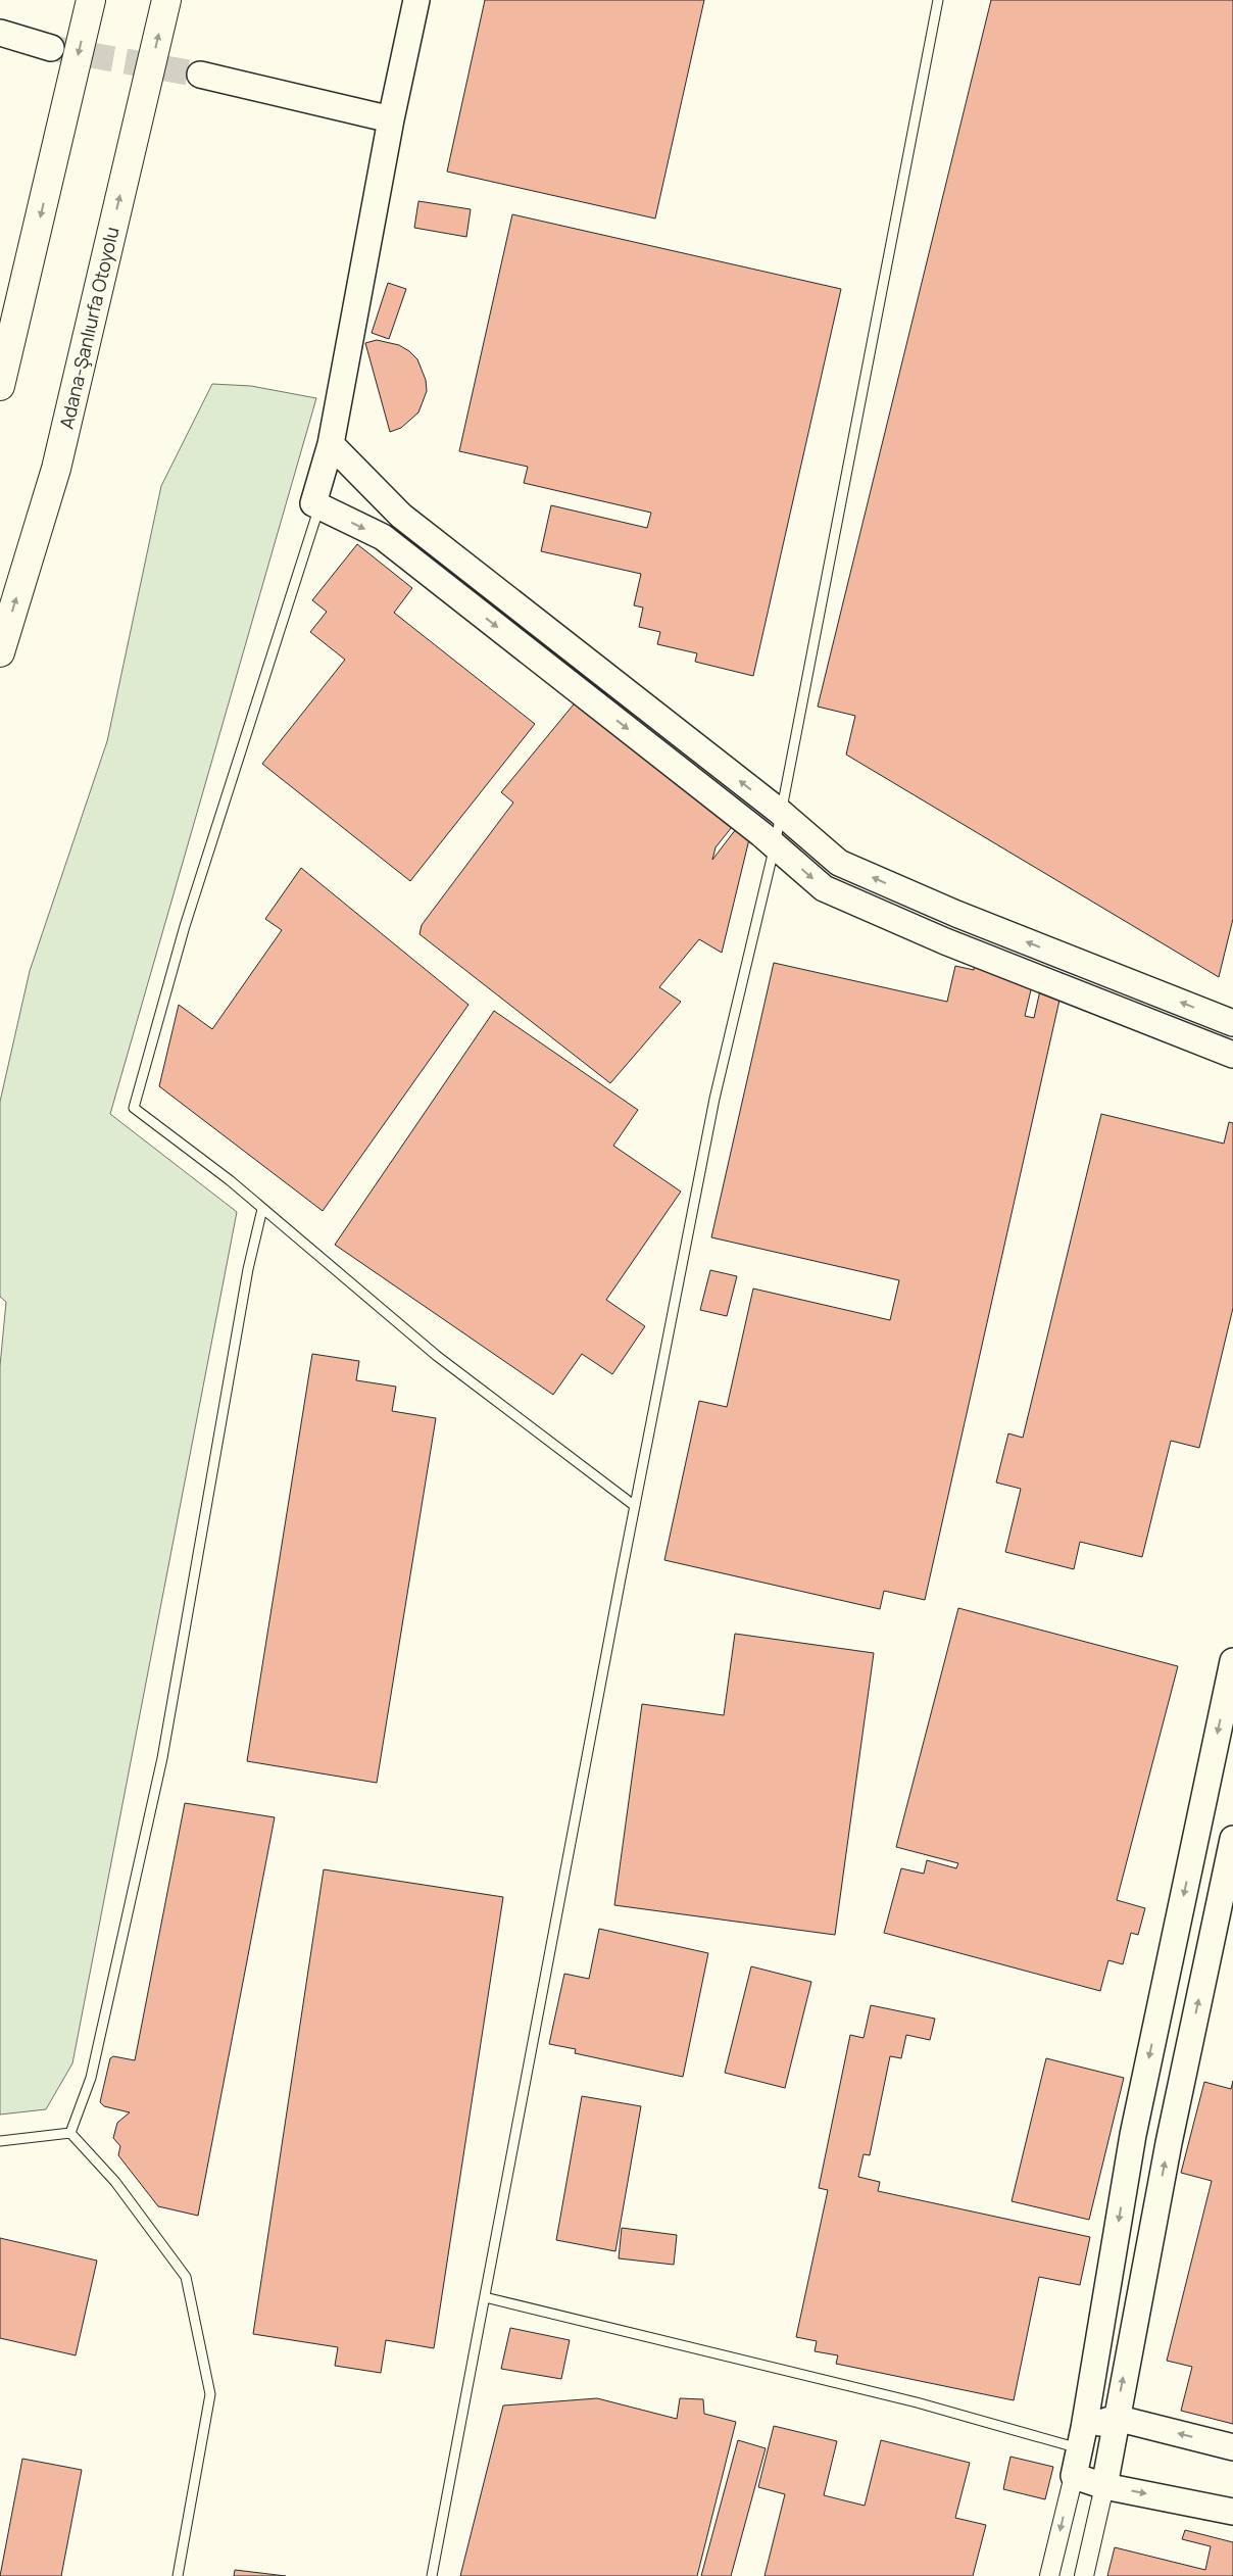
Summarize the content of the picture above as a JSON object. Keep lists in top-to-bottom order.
{
  "streets": {
    "highway": ["Adana-Şanlıurfa Otoyolu"]
  }
}
